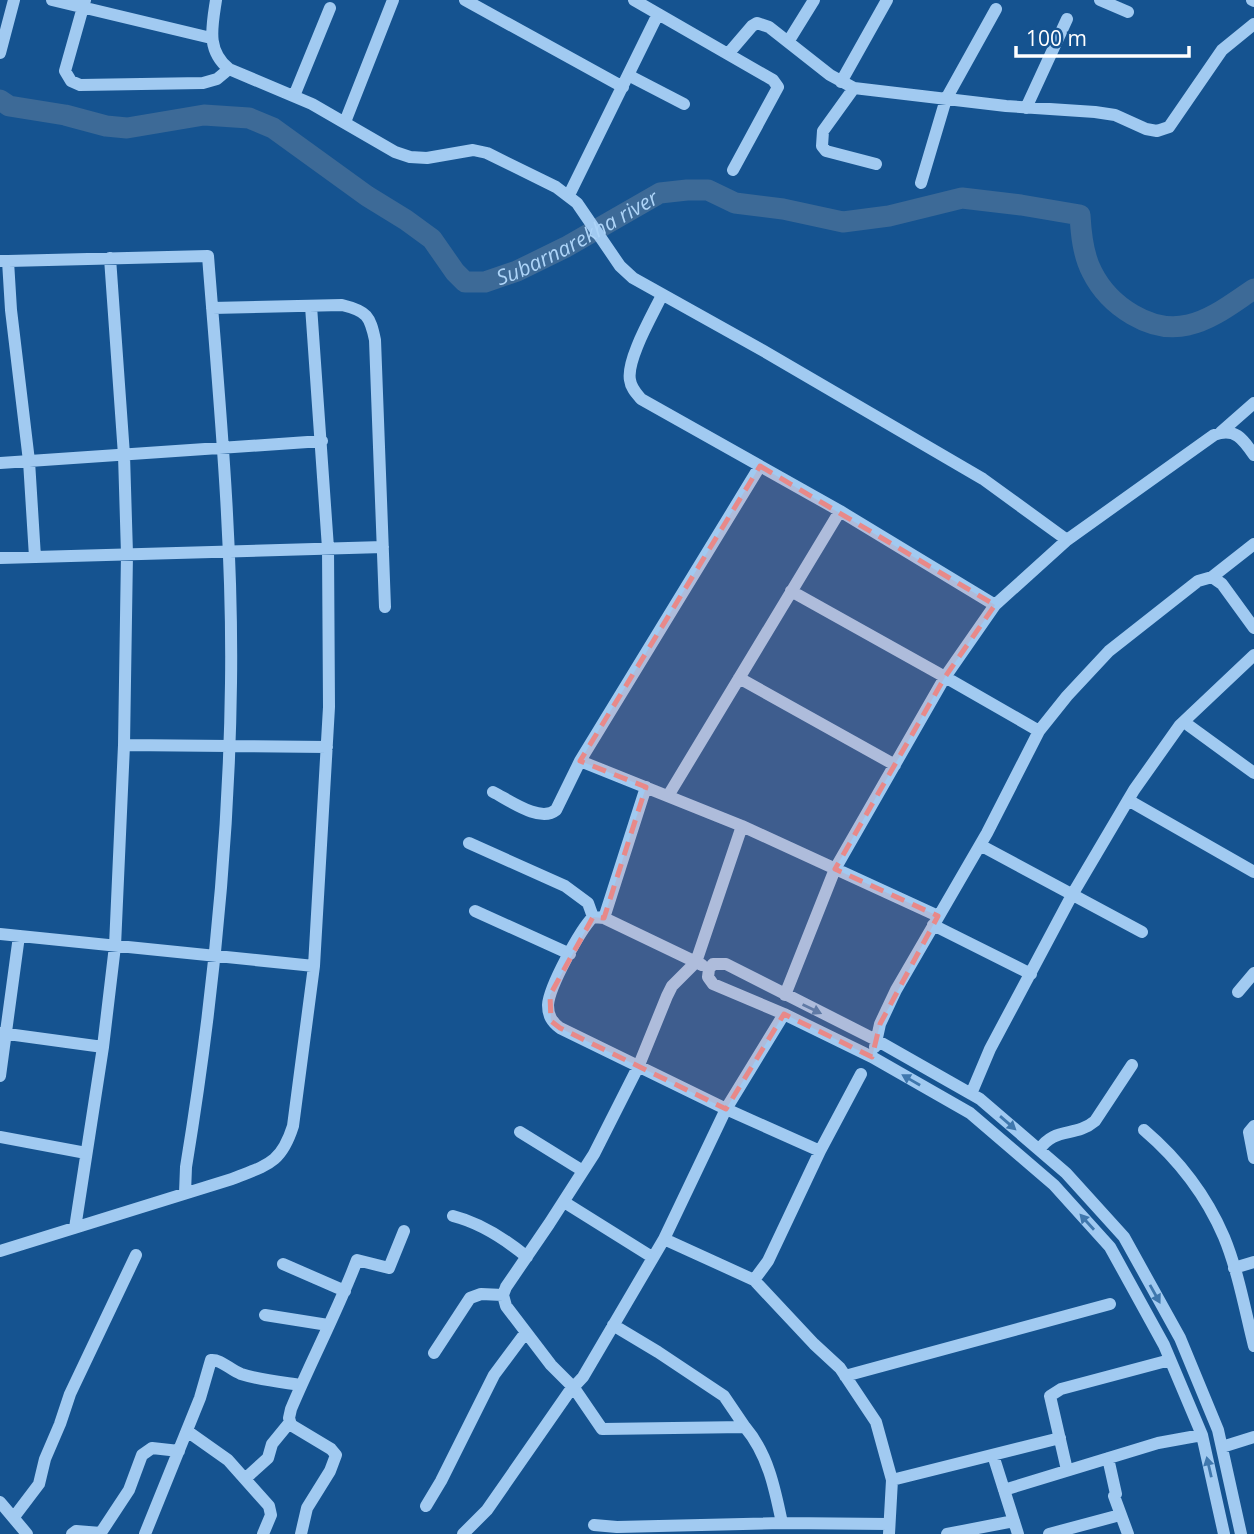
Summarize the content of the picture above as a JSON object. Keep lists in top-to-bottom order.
{
  "water": ["Subarnarekha river"],
  "scale_bar": "100 m"
}
